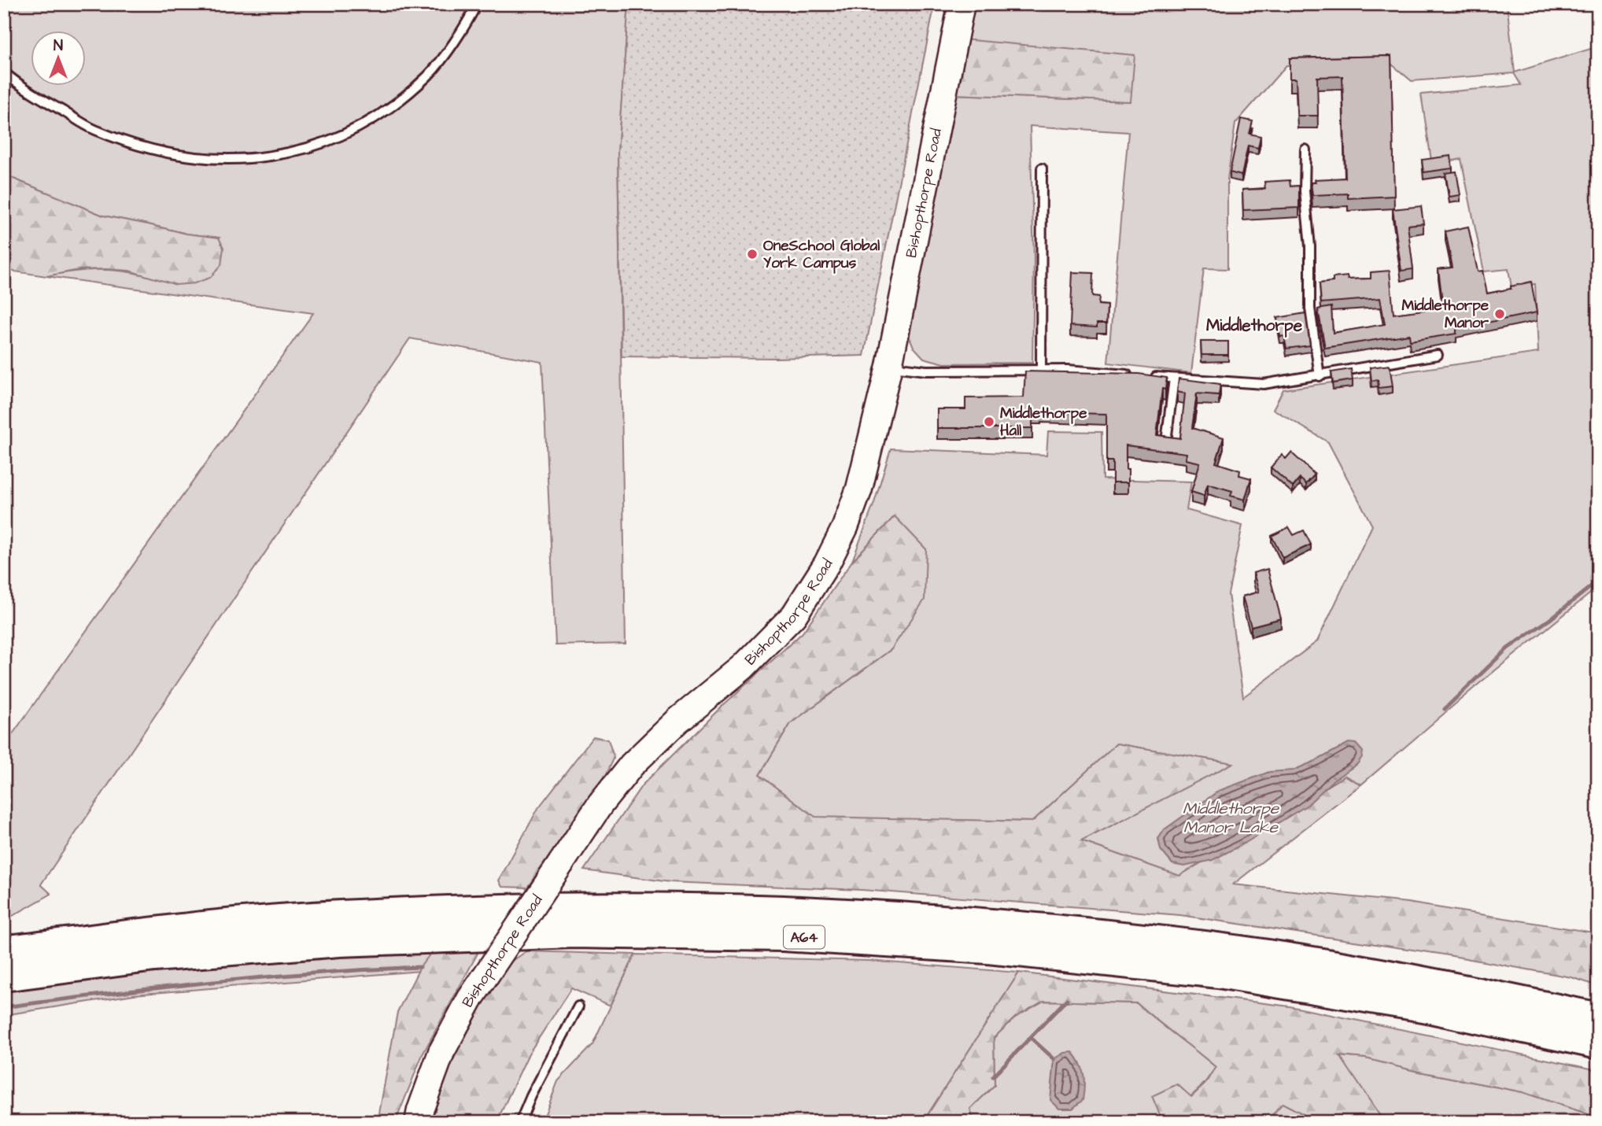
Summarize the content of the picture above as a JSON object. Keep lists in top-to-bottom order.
{
  "streets": {
    "highway": ["A64"],
    "street": ["Bishopthorpe Road"]
  },
  "districts": ["Middlethorpe"],
  "water": ["Middlethorpe Manor Lake"],
  "places": ["OneSchool Global York Campus", "Middlethorpe Manor", "Middlethorpe Hall"],
  "north": "top"
}
